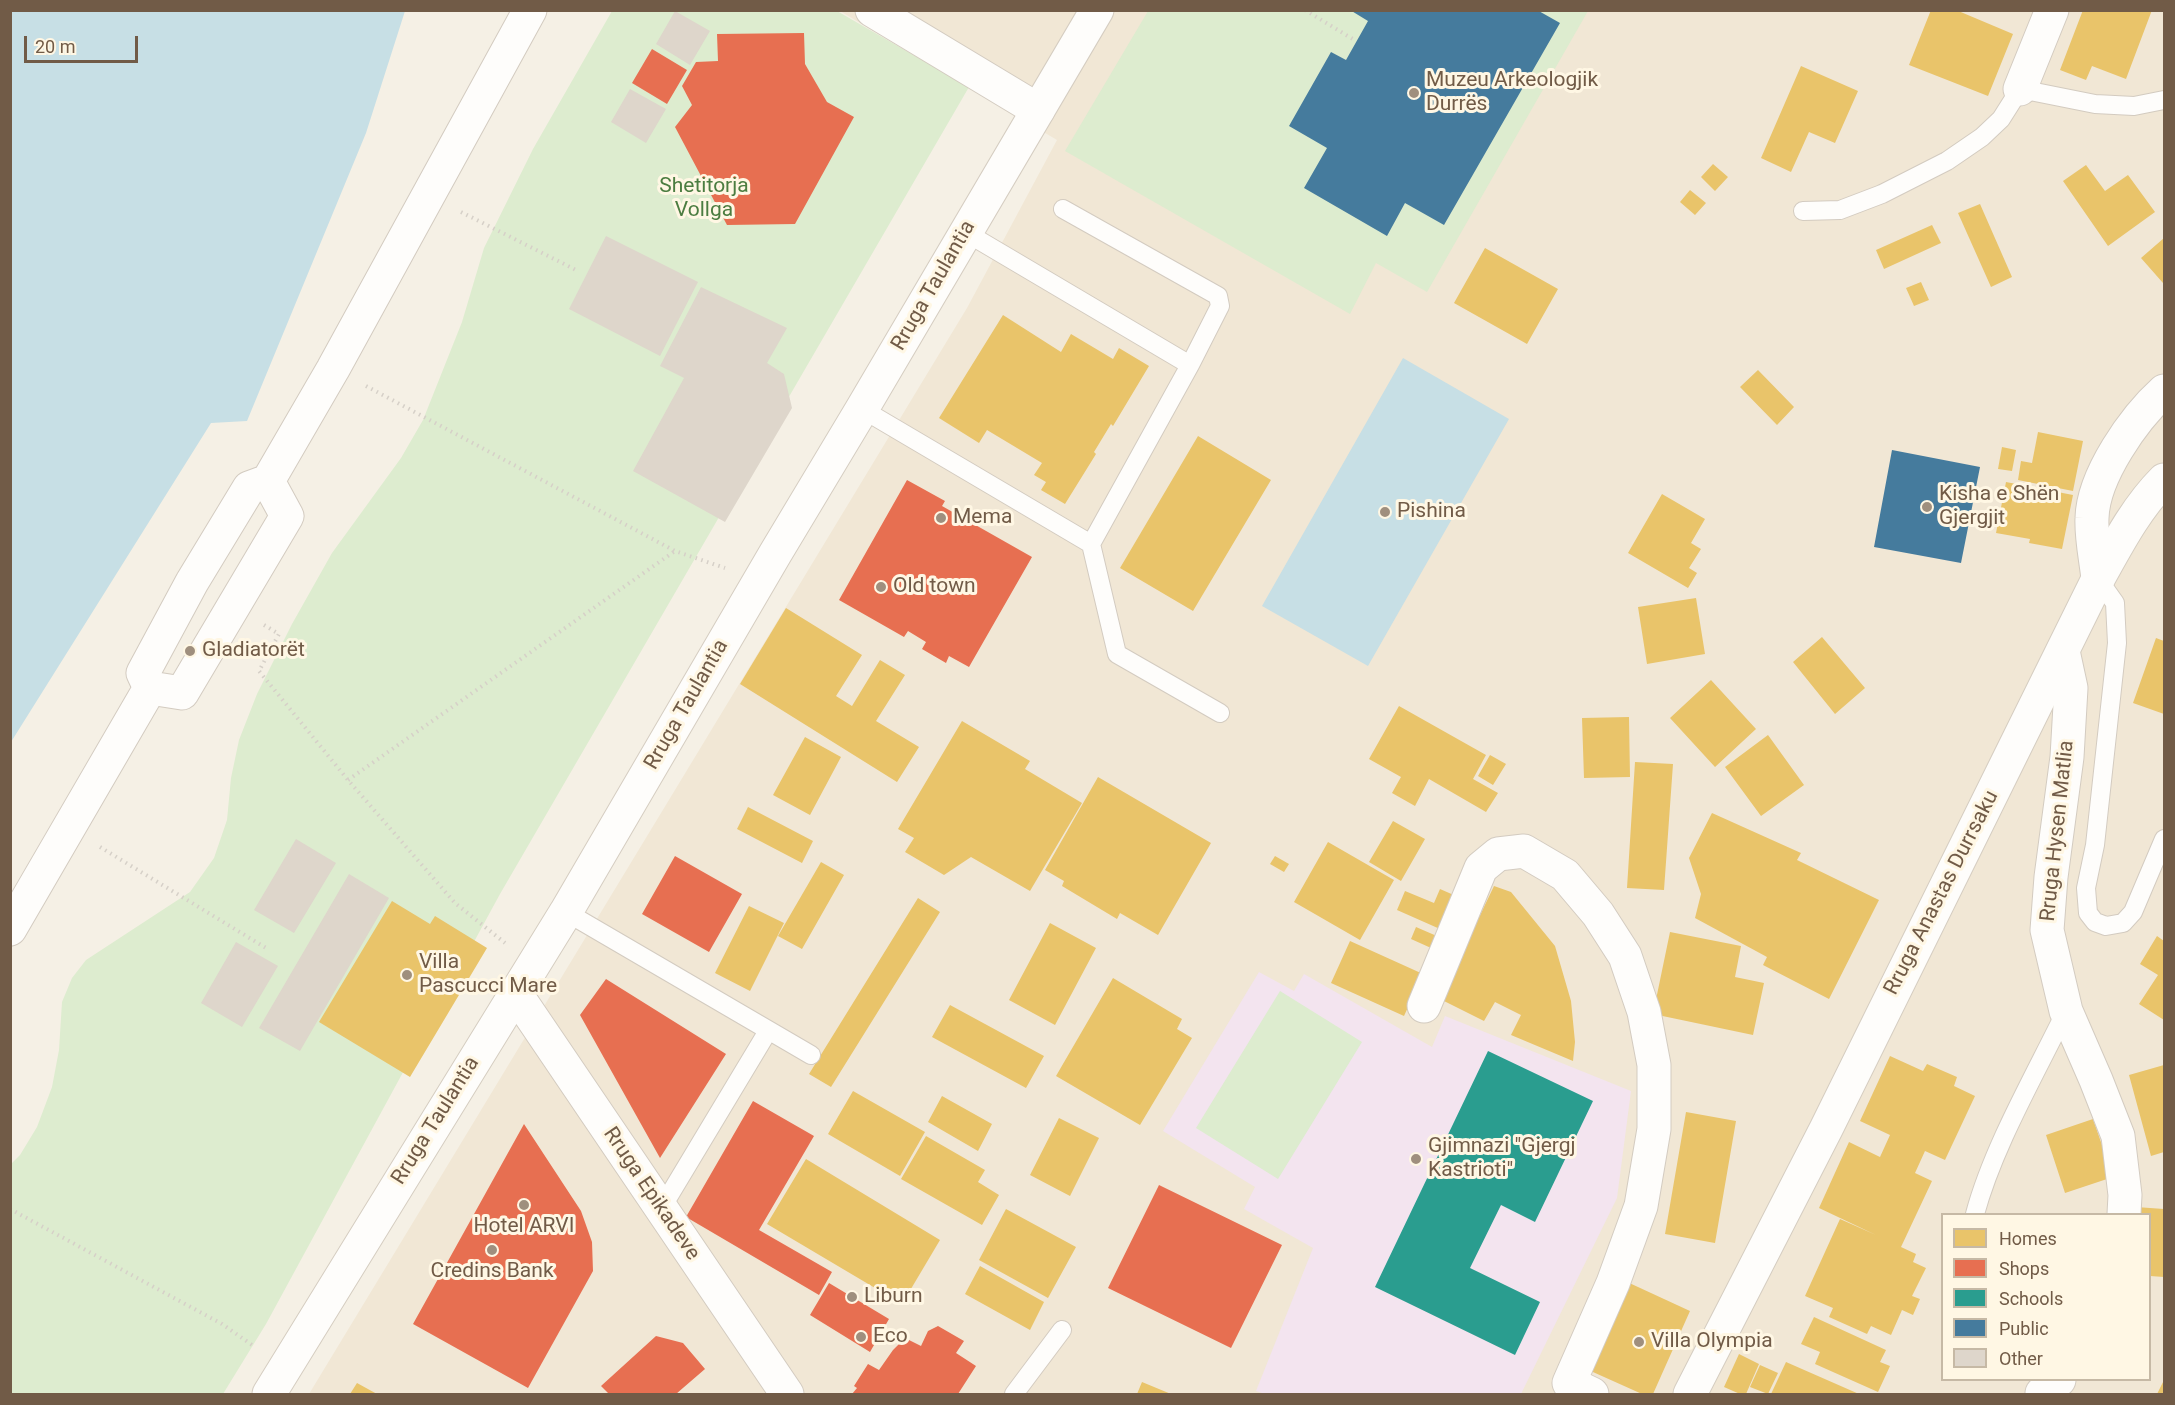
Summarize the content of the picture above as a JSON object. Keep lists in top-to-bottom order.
{
  "streets": {
    "street": [
      "Rruga Taulantia",
      "Rruga Hysen Matlia",
      "Rruga Anastas Durrsaku",
      "Rruga Epikadeve"
    ]
  },
  "crossings": [
    ["Rruga Taulantia", "Rruga Epikadeve"],
    ["Rruga Hysen Matlia", "Rruga Anastas Durrsaku"]
  ],
  "parks": ["Shetitorja Vollga"],
  "places": [
    "Muzeu Arkeologjik Durrës",
    "Kisha e Shën Gjergjit",
    "Pishina",
    "Mema",
    "Old town",
    "Gladiatorët",
    "Villa Pascucci Mare",
    "Gjimnazi \"Gjergj Kastrioti\"",
    "Hotel ARVI",
    "Credins Bank",
    "Liburn",
    "Eco",
    "Villa Olympia"
  ],
  "legend": [
    "Homes",
    "Shops",
    "Schools",
    "Public",
    "Other"
  ],
  "scale_bar": "20 m"
}
